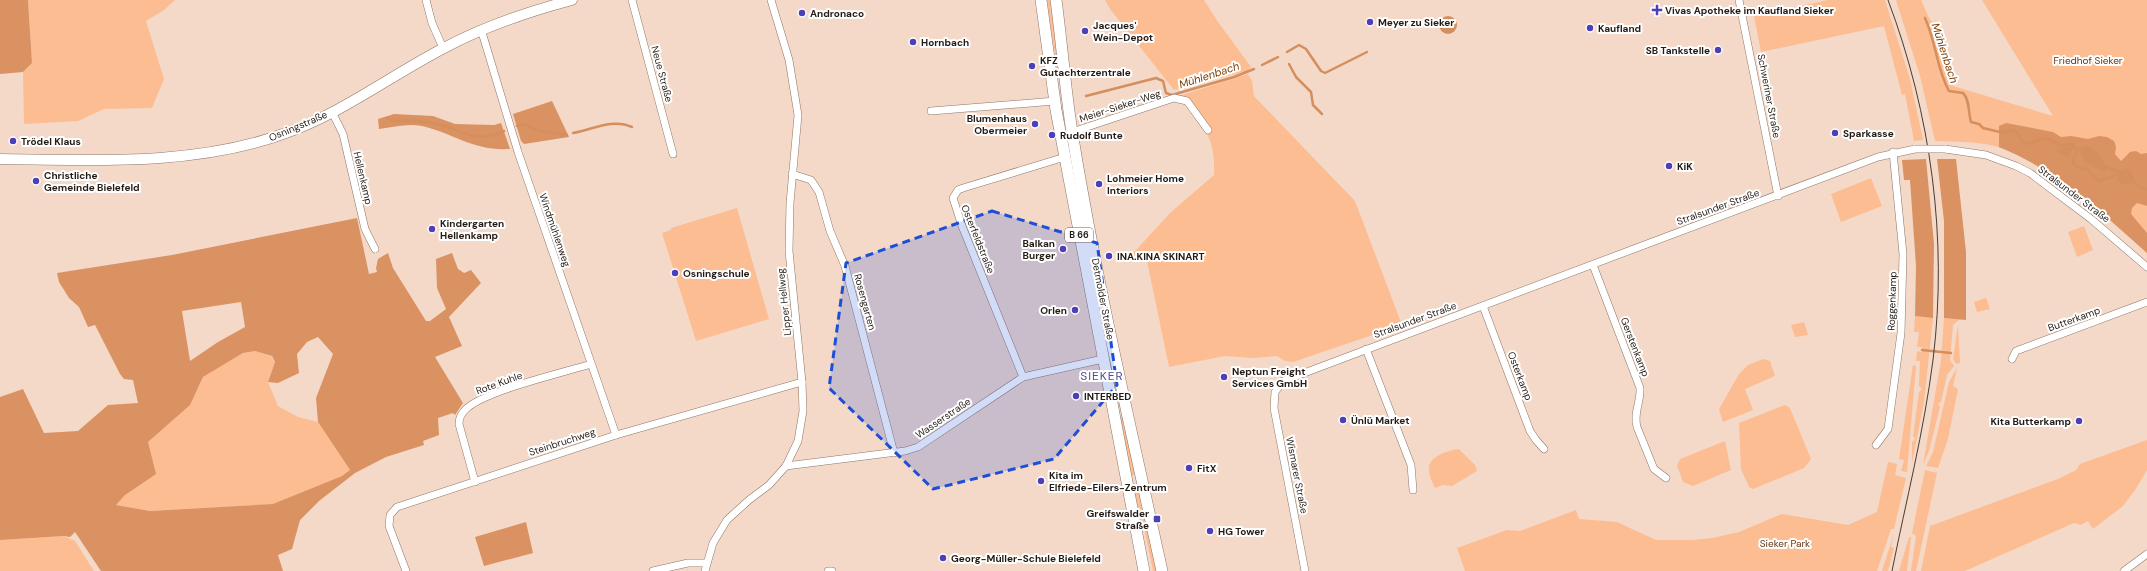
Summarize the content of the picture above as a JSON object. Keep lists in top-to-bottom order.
{
  "streets": {
    "main road": ["Osningstraße", "B 66", "Detmolder Straße"],
    "street": [
      "Neue Straße",
      "Schweriner Straße",
      "Meier-Sieker-Weg",
      "Hellenkamp",
      "Stralsunder Straße",
      "Windmühlenweg",
      "Osterfeldstraße",
      "Roggenkamp",
      "Lipper Hellweg",
      "Rosengarten",
      "Butterkamp",
      "Gerstenkamp",
      "Osterkamp",
      "Rote Kuhle",
      "Wasserstraße",
      "Steinbruchweg",
      "Wismarer Straße"
    ]
  },
  "crossings": [
    ["Schweriner Straße", "Stralsunder Straße"],
    ["Meier-Sieker-Weg", "Detmolder Straße"],
    ["Osningstraße", "Hellenkamp"],
    ["Osningstraße", "Windmühlenweg"],
    ["Stralsunder Straße", "Roggenkamp"],
    ["Stralsunder Straße", "Gerstenkamp"],
    ["Stralsunder Straße", "Osterkamp"],
    ["Stralsunder Straße", "Wismarer Straße"],
    ["Windmühlenweg", "Rote Kuhle"],
    ["Windmühlenweg", "Steinbruchweg"],
    ["Osterfeldstraße", "Detmolder Straße"],
    ["Osterfeldstraße", "Wasserstraße"],
    ["Detmolder Straße", "Wasserstraße"],
    ["Lipper Hellweg", "Rosengarten"],
    ["Lipper Hellweg", "Wasserstraße"],
    ["Lipper Hellweg", "Steinbruchweg"],
    ["Rosengarten", "Wasserstraße"],
    ["Rote Kuhle", "Steinbruchweg"]
  ],
  "districts": ["SIEKER"],
  "water": ["Mühlenbach"],
  "parks": ["Friedhof Sieker", "Sieker Park"],
  "places": {
    "health": ["Vivas Apotheke im Kaufland Sieker"],
    "other": [
      "Andronaco",
      "Meyer zu Sieker",
      "Kaufland",
      "Jacques' Wein-Depot",
      "Hornbach",
      "SB Tankstelle",
      "KFZ Gutachterzentrale",
      "Blumenhaus Obermeier",
      "Sparkasse",
      "Rudolf Bunte",
      "Trödel Klaus",
      "KiK",
      "Christliche Gemeinde Bielefeld",
      "Lohmeier Home Interiors",
      "Kindergarten Hellenkamp",
      "Balkan Burger",
      "INA.KINA SKINART",
      "Osningschule",
      "Orlen",
      "Neptun Freight Services GmbH",
      "INTERBED",
      "Ünlü Market",
      "Kita Butterkamp",
      "FitX",
      "Kita im Elfriede-Eilers-Zentrum",
      "HG Tower",
      "Georg-Müller-Schule Bielefeld"
    ],
    "transit": ["Greifswalder Straße"]
  }
}
